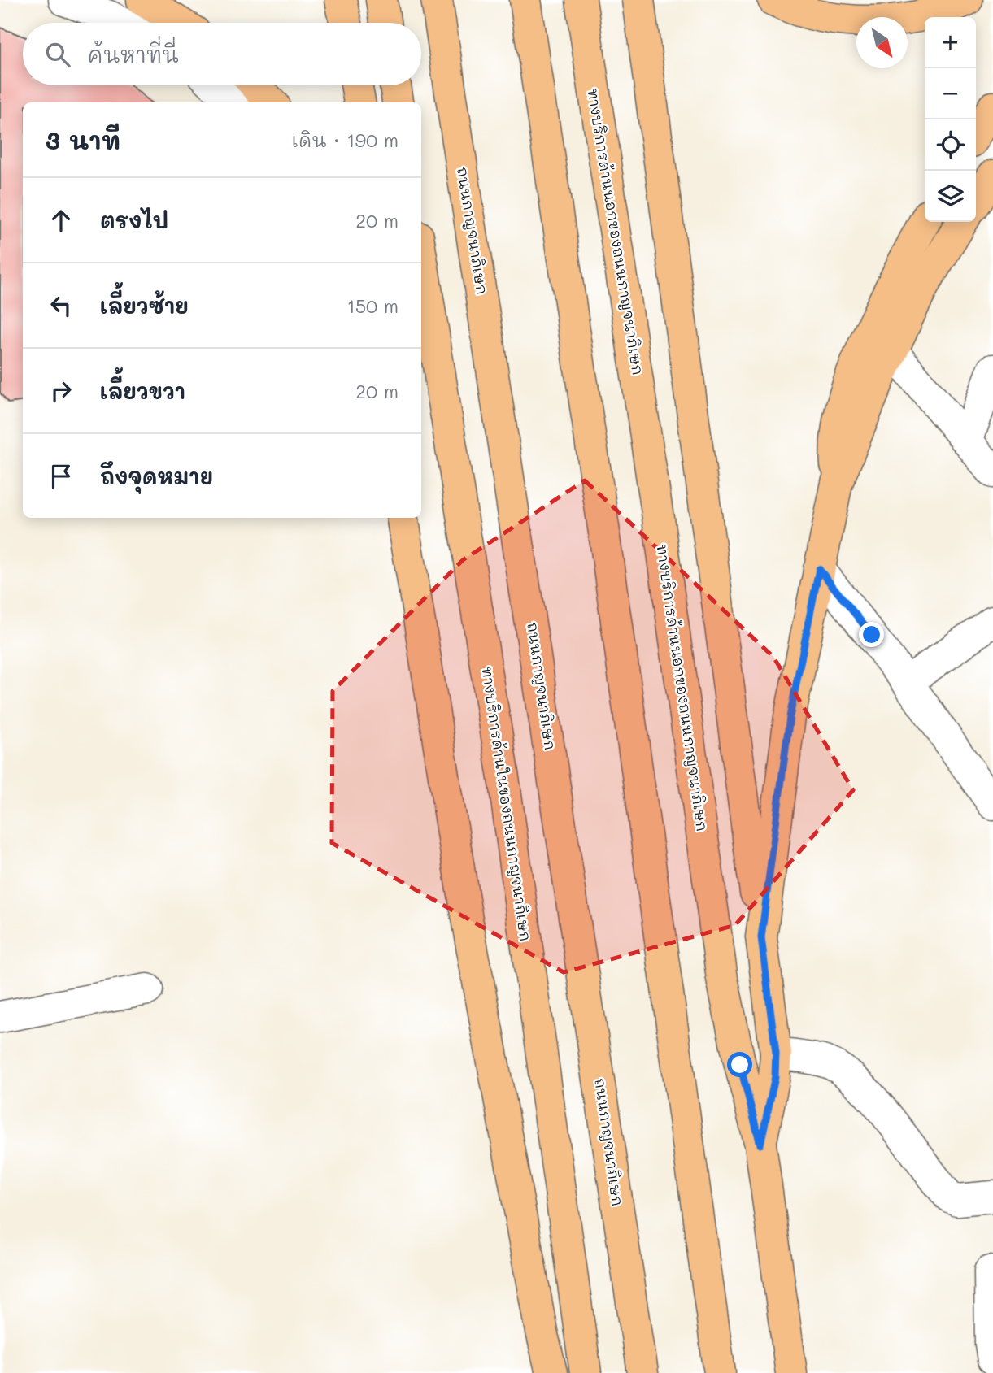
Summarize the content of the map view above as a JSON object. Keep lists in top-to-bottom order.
{
  "streets": {
    "main road": ["ถนนกาญจนาภิเษก", "ทางบริการด้านนอกของถนนกาญจนาภิเษก", "ทางบริการด้านในของถนนกาญจนาภิเษก"]
  },
  "north": "bottom right",
  "page": {
    "map_buttons": ["+", "−"],
    "search": "ค้นหาที่นี่",
    "heading": ["3 นาที", "เดิน · 190 m"],
    "list": [
      ["ตรงไป", "20 m"],
      ["เลี้ยวซ้าย", "150 m"],
      ["เลี้ยวขวา", "20 m"],
      "ถึงจุดหมาย"
    ]
  }
}
